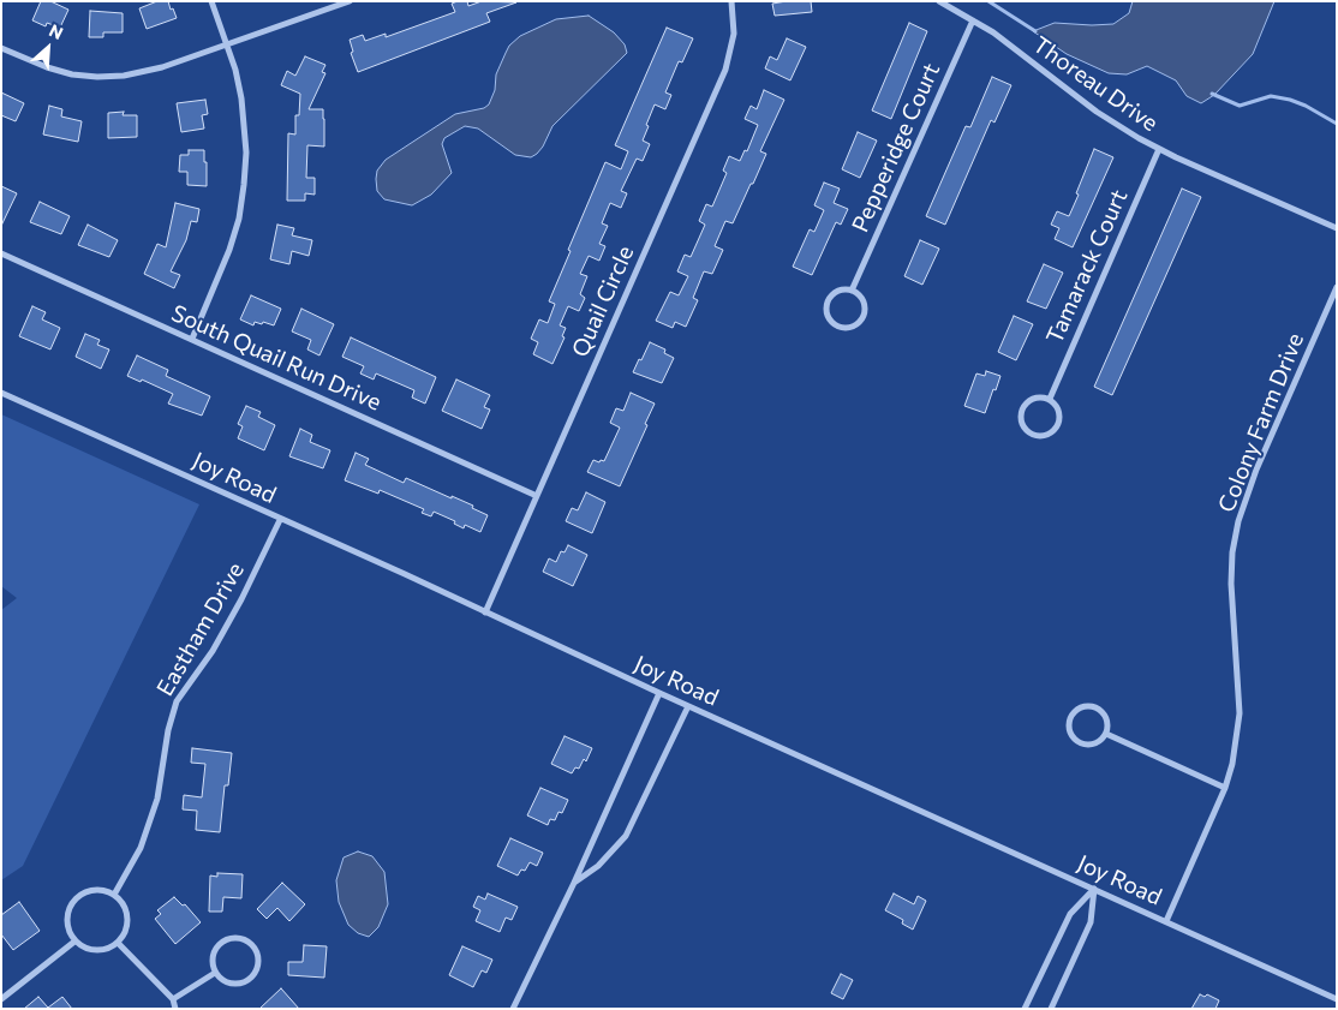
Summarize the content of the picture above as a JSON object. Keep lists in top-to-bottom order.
{
  "streets": {
    "street": [
      "Thoreau Drive",
      "Pepperidge Court",
      "Tamarack Court",
      "Quail Circle",
      "South Quail Run Drive",
      "Colony Farm Drive",
      "Joy Road",
      "Eastham Drive"
    ]
  },
  "crossings": [
    ["Thoreau Drive", "Pepperidge Court"],
    ["Thoreau Drive", "Tamarack Court"],
    ["Quail Circle", "South Quail Run Drive"],
    ["Quail Circle", "Joy Road"],
    ["Colony Farm Drive", "Joy Road"],
    ["Joy Road", "Eastham Drive"]
  ],
  "north": "top right"
}
